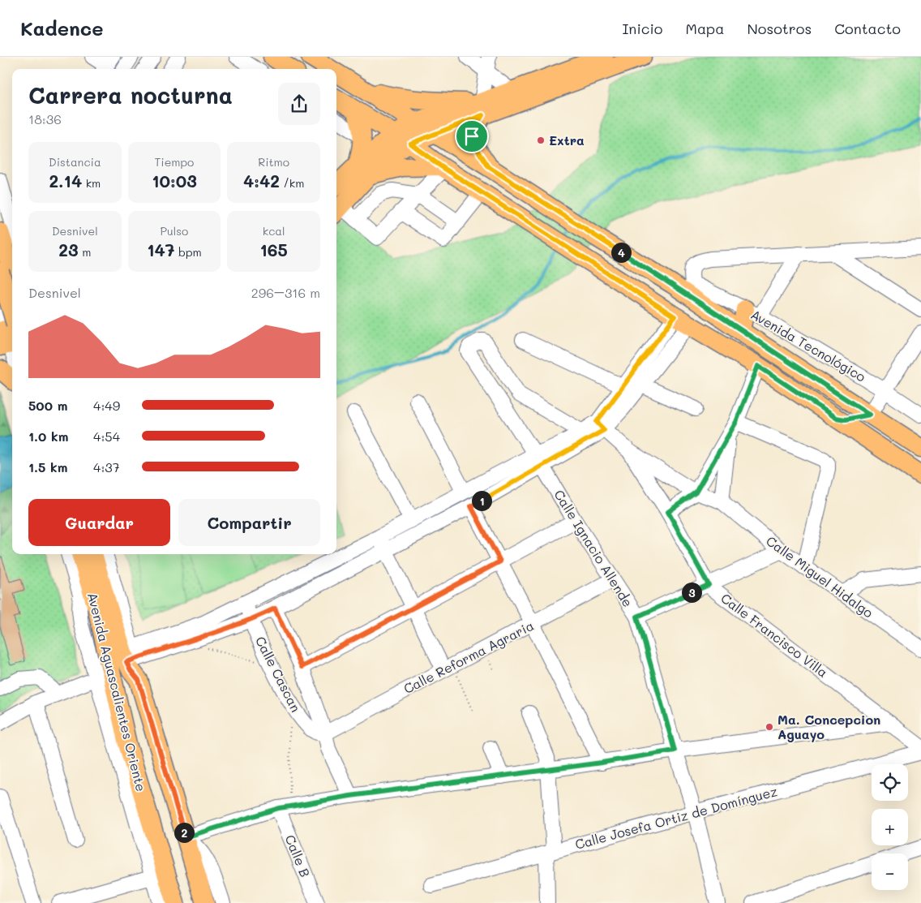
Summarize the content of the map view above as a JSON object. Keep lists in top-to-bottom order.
{
  "streets": {
    "main road": ["Avenida Tecnológico", "Avenida Aguascalientes Oriente"],
    "street": [
      "Calle Ignacio Allende",
      "Calle Miguel Hidalgo",
      "Calle Francisco Villa",
      "Calle Reforma Agraria",
      "Calle Cascan",
      "Calle Josefa Ortiz de Domínguez",
      "Calle B"
    ]
  },
  "crossings": [
    ["Calle Ignacio Allende", "Calle Reforma Agraria"],
    ["Calle Ignacio Allende", "Calle Josefa Ortiz de Domínguez"],
    ["Calle Miguel Hidalgo", "Calle Francisco Villa"],
    ["Calle Reforma Agraria", "Calle Cascan"]
  ],
  "places": ["Extra", "Ma. Concepcion Aguayo"],
  "page": {
    "header": "Kadence",
    "nav": [
      "Inicio",
      "Mapa",
      "Nosotros",
      "Contacto"
    ],
    "heading": ["Carrera nocturna", "18:36"],
    "stats": [
      ["Distancia", "2.14 km"],
      ["Tiempo", "10:03"],
      ["Ritmo", "4:42 /km"],
      ["Desnivel", "23 m"],
      ["Pulso", "147 bpm"],
      ["kcal", "165"]
    ],
    "pins": [
      "4",
      "1",
      "3",
      "2"
    ],
    "chart": ["Desnivel", "296–316 m"],
    "list": [
      {
        "name": "500 m",
        "note": "4:49"
      },
      {
        "name": "1.0 km",
        "note": "4:54"
      },
      {
        "name": "1.5 km",
        "note": "4:37"
      }
    ],
    "buttons": ["Guardar", "Compartir"],
    "map_buttons": ["+", "−"]
  }
}
